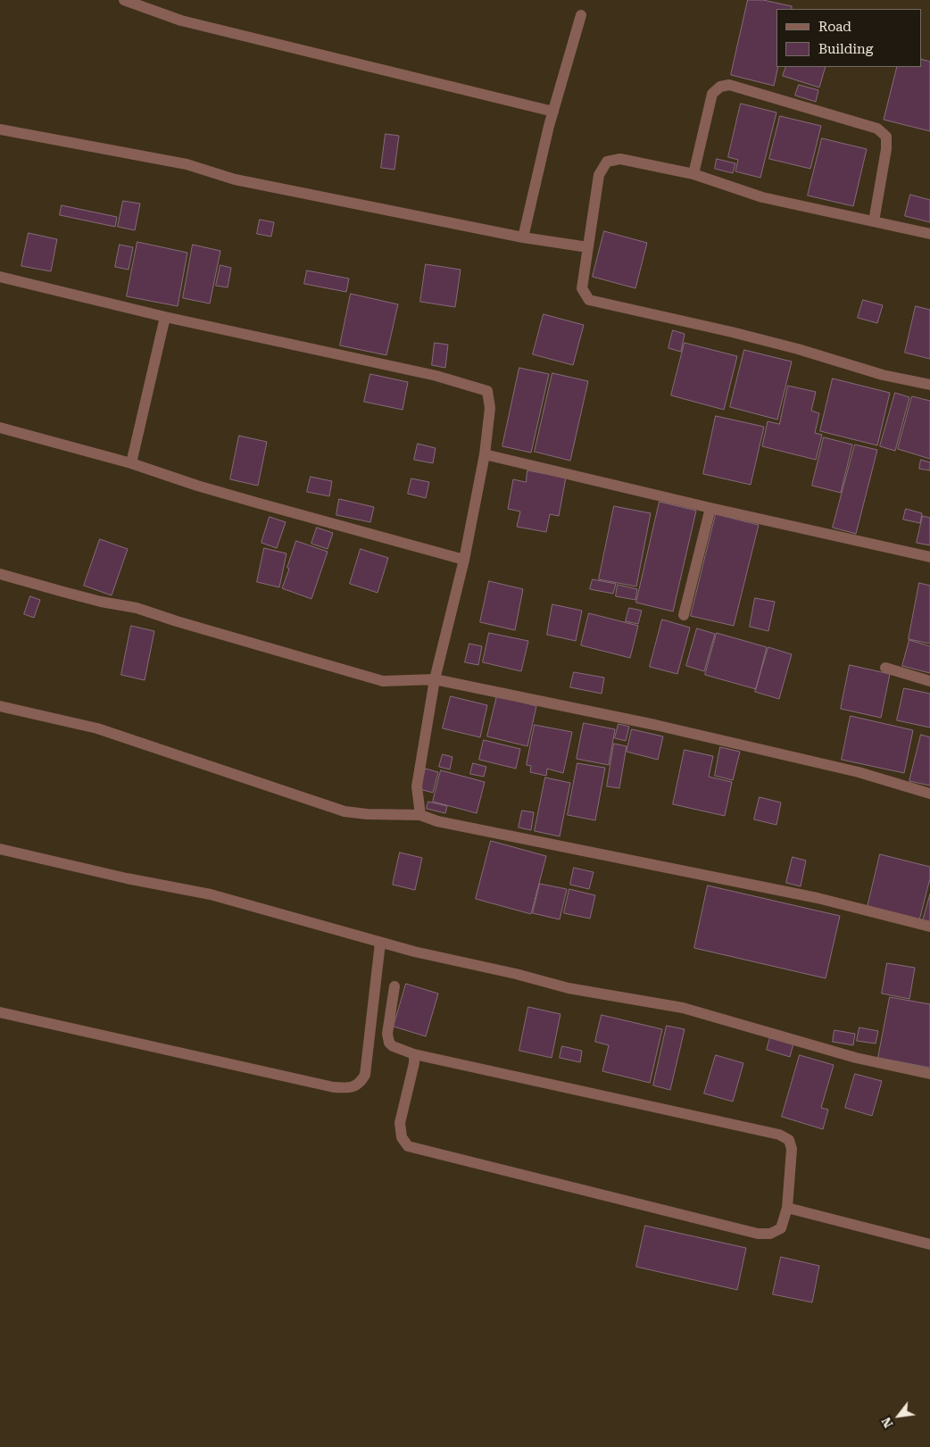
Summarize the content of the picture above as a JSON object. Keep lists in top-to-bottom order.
{
  "legend": ["Road", "Building"],
  "north": "bottom left"
}
